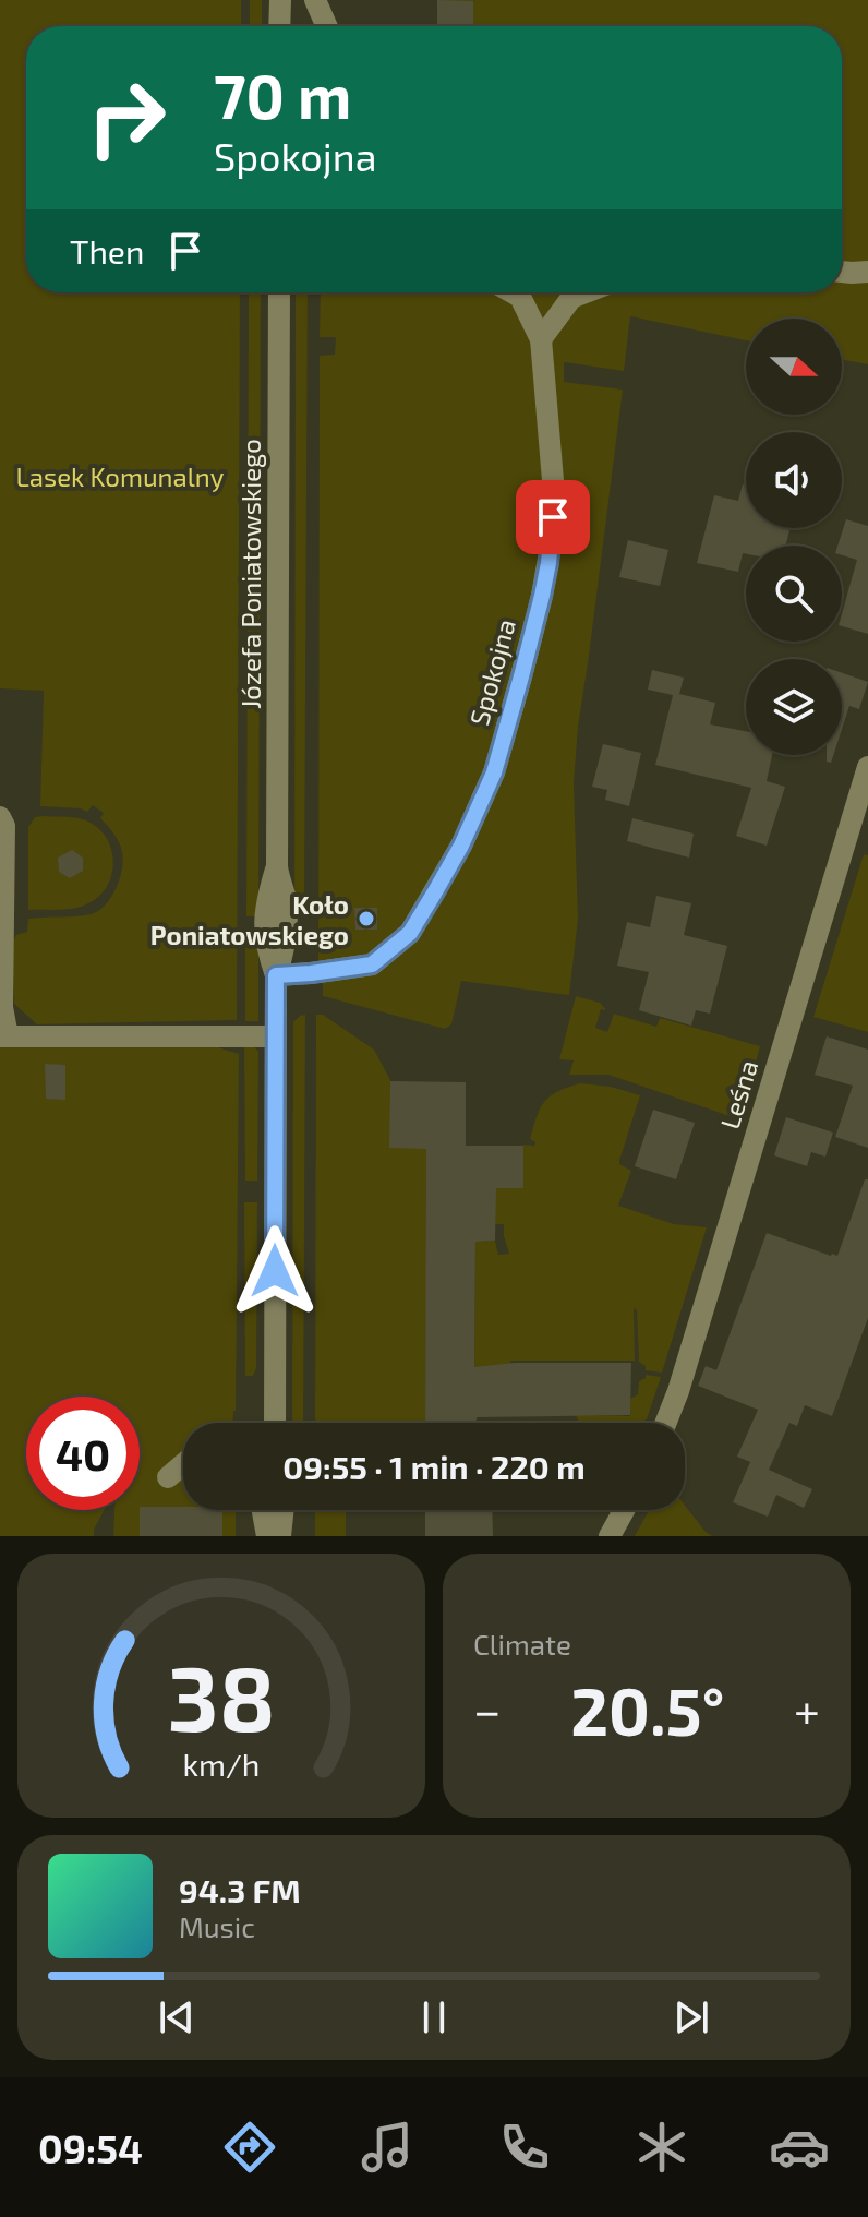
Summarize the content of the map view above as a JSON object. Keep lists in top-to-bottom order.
{
  "streets": {
    "street": ["Józefa Poniatowskiego", "Spokojna", "Leśna"]
  },
  "crossings": [
    ["Józefa Poniatowskiego", "Spokojna"]
  ],
  "parks": ["Lasek Komunalny"],
  "places": ["Koło Poniatowskiego"],
  "north": "right",
  "page": {
    "turn": ["70 m", "Spokojna"],
    "then": "Then",
    "limit": "40",
    "trip": "09:55 · 1 min · 220 m",
    "tile": "Climate",
    "heat": ["−", "20.5°", "+"],
    "song": ["94.3 FM", "Music"],
    "tabs": "09:54",
    "gauge": ["38", "km/h"]
  }
}
